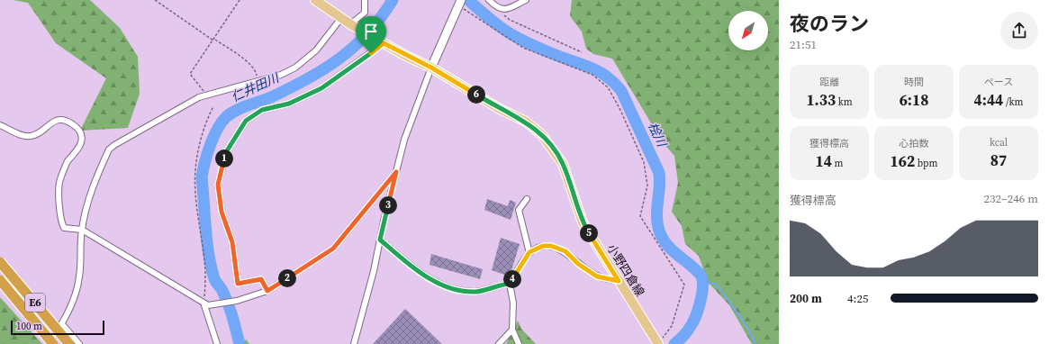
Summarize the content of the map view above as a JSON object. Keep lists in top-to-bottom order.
{
  "streets": {
    "highway": ["E6"],
    "main road": ["小野四倉線"]
  },
  "water": ["仁井田川", "桧川"],
  "scale_bar": "100 m",
  "north": "bottom left",
  "page": {
    "heading": ["夜のラン", "21:51"],
    "stats": [
      ["距離", "1.33 km"],
      ["時間", "6:18"],
      ["ペース", "4:44 /km"],
      ["獲得標高", "14 m"],
      ["心拍数", "162 bpm"],
      ["kcal", "87"]
    ],
    "pins": [
      "6",
      "1",
      "3",
      "5",
      "2",
      "4"
    ],
    "chart": ["獲得標高", "232–246 m"],
    "list": [
      {
        "name": "200 m",
        "note": "4:25"
      }
    ],
    "scale": "100 m"
  }
}
